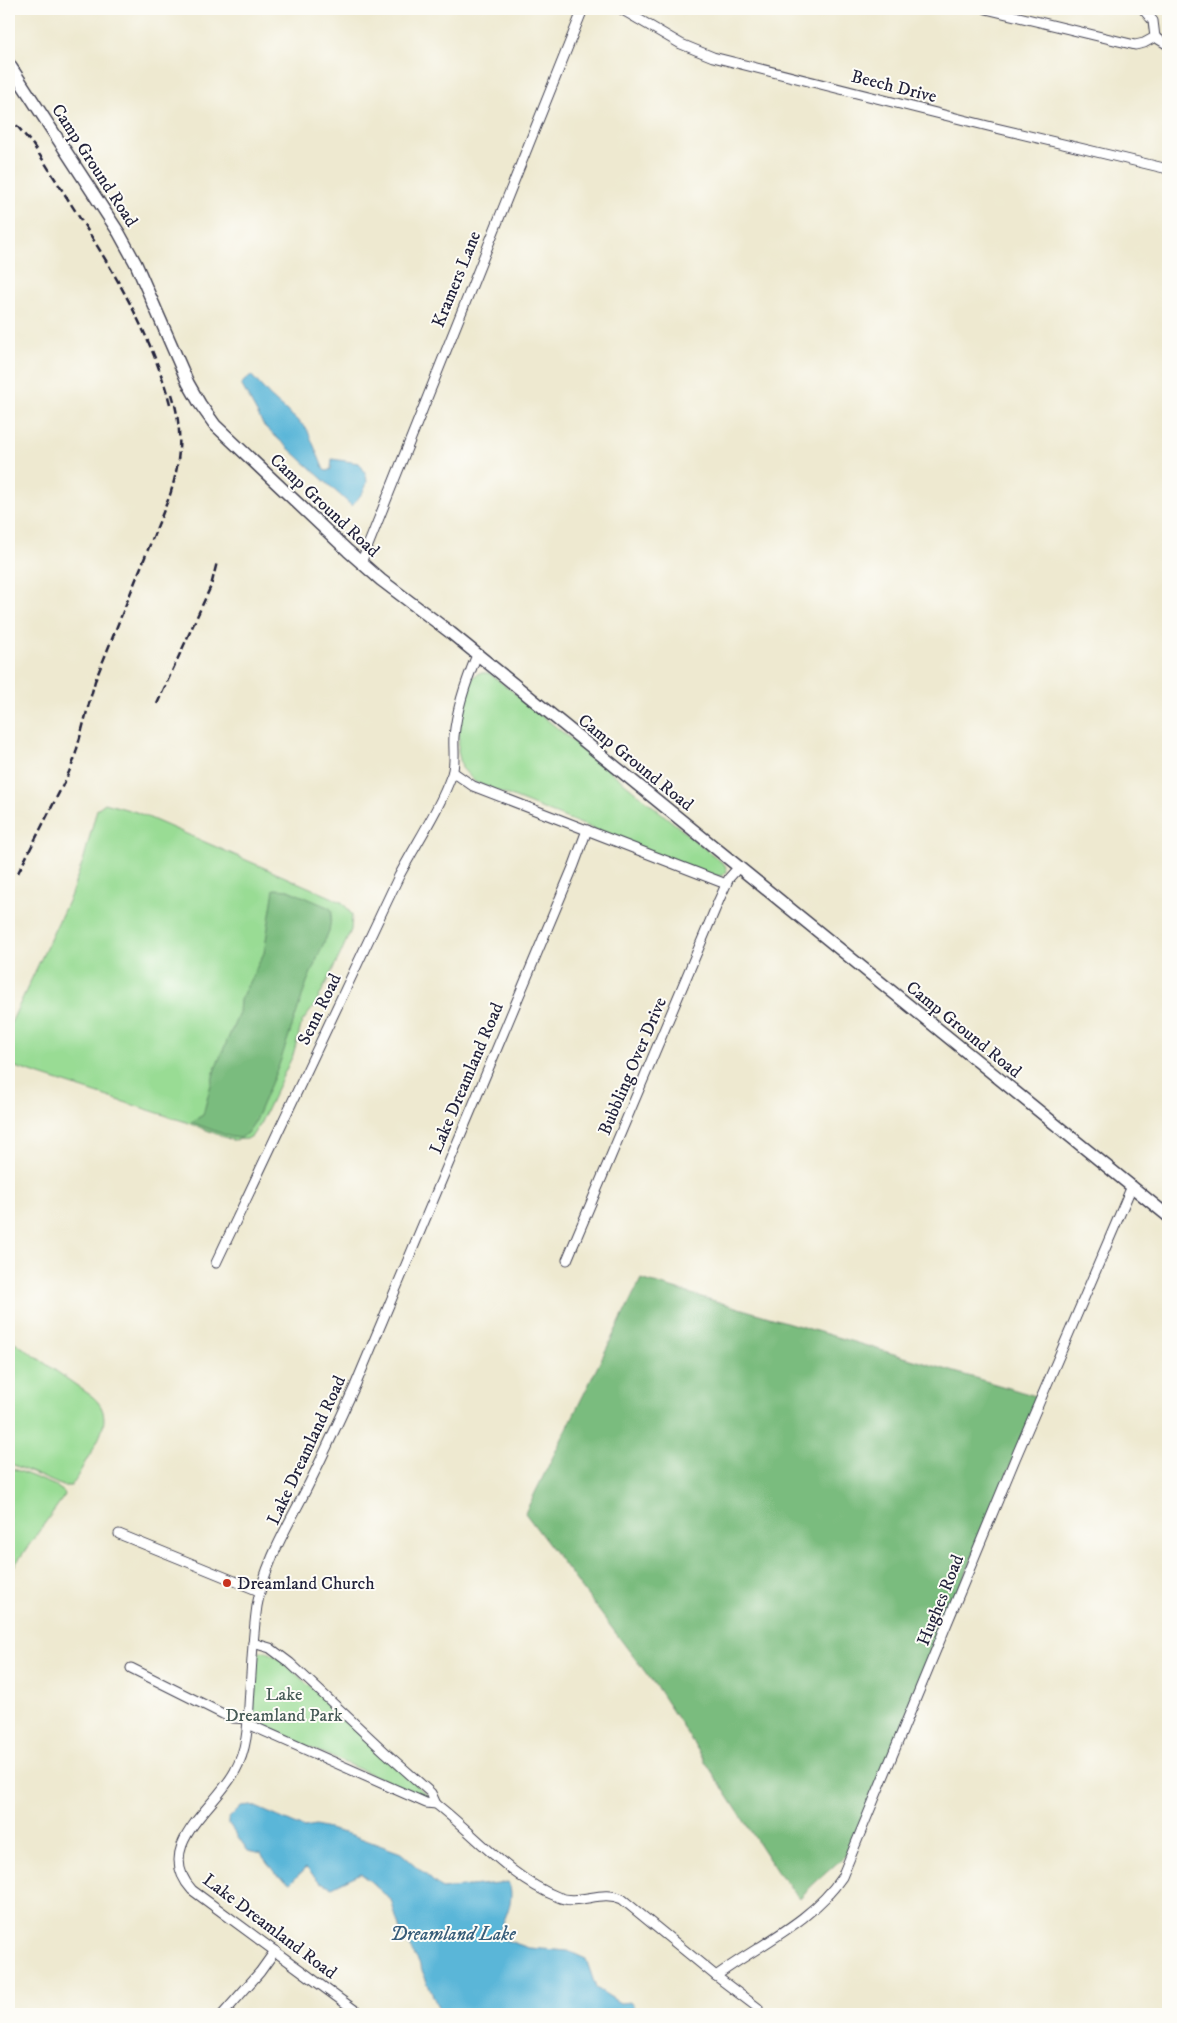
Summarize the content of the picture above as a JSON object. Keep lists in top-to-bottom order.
{
  "streets": {
    "street": [
      "Beech Drive",
      "Camp Ground Road",
      "Kramers Lane",
      "Senn Road",
      "Bubbling Over Drive",
      "Lake Dreamland Road",
      "Hughes Road"
    ]
  },
  "crossings": [
    ["Camp Ground Road", "Kramers Lane"],
    ["Camp Ground Road", "Hughes Road"]
  ],
  "water": ["Dreamland Lake"],
  "parks": ["Lake Dreamland Park"],
  "places": ["Dreamland Church"]
}
